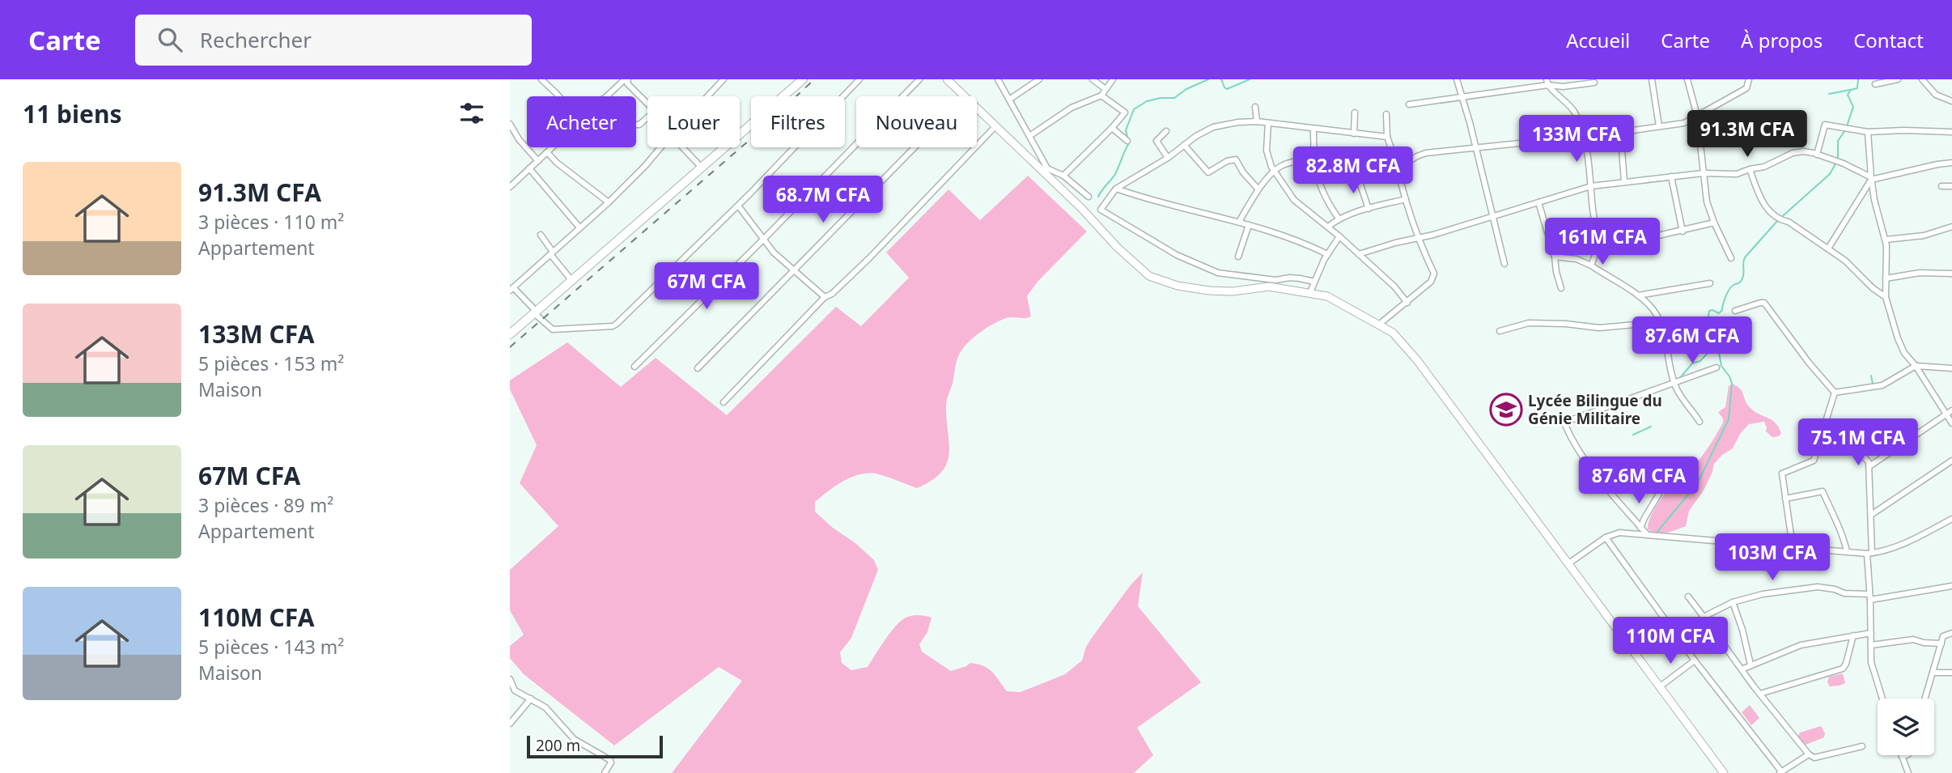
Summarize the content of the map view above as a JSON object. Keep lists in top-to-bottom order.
{
  "places": {
    "school or university": ["Lycée Bilingue du Génie Militaire"]
  },
  "scale_bar": "200 m",
  "page": {
    "header": "Carte",
    "search": "Rechercher",
    "nav": [
      "Accueil",
      "Carte",
      "À propos",
      "Contact"
    ],
    "heading": "11 biens",
    "chip": [
      "Acheter",
      "Louer",
      "Filtres",
      "Nouveau"
    ],
    "price": [
      "91.3M CFA",
      "133M CFA",
      "82.8M CFA",
      "68.7M CFA",
      "161M CFA",
      "67M CFA",
      "87.6M CFA",
      "75.1M CFA",
      "87.6M CFA",
      "103M CFA",
      "110M CFA"
    ],
    "list": [
      {
        "name": "91.3M CFA",
        "note": "3 pièces · 110 m² · Appartement"
      },
      {
        "name": "133M CFA",
        "note": "5 pièces · 153 m² · Maison"
      },
      {
        "name": "67M CFA",
        "note": "3 pièces · 89 m² · Appartement"
      },
      {
        "name": "110M CFA",
        "note": "5 pièces · 143 m² · Maison"
      }
    ],
    "scale": "200 m"
  }
}
